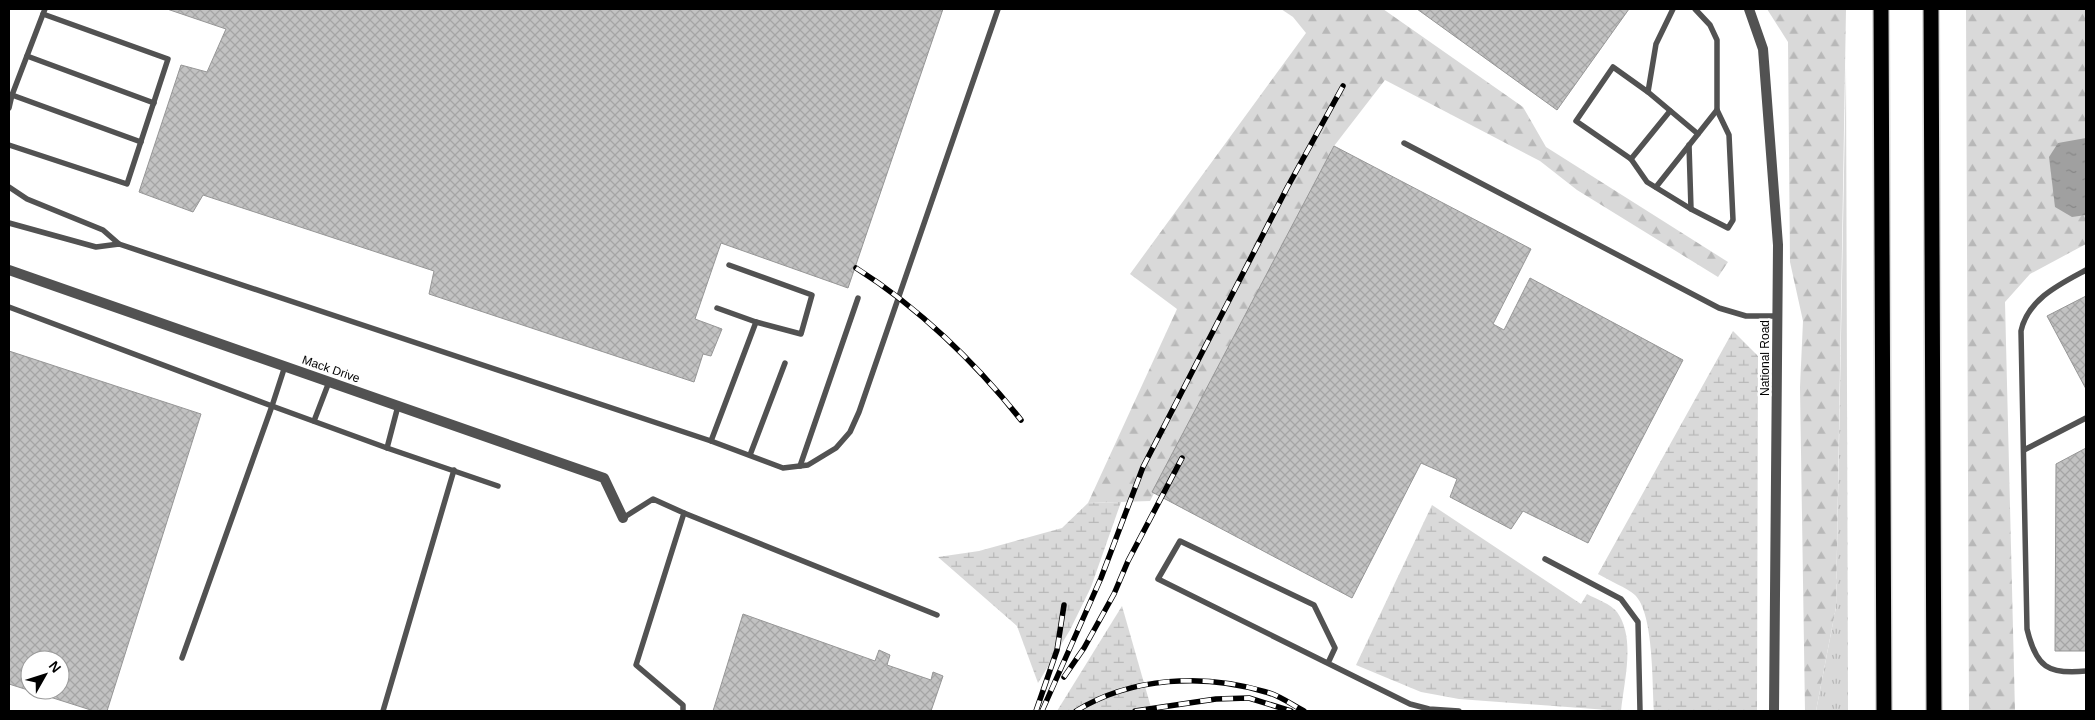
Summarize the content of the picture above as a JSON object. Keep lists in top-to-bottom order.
{
  "streets": {
    "street": ["National Road", "Mack Drive"]
  },
  "north": "top right"
}
